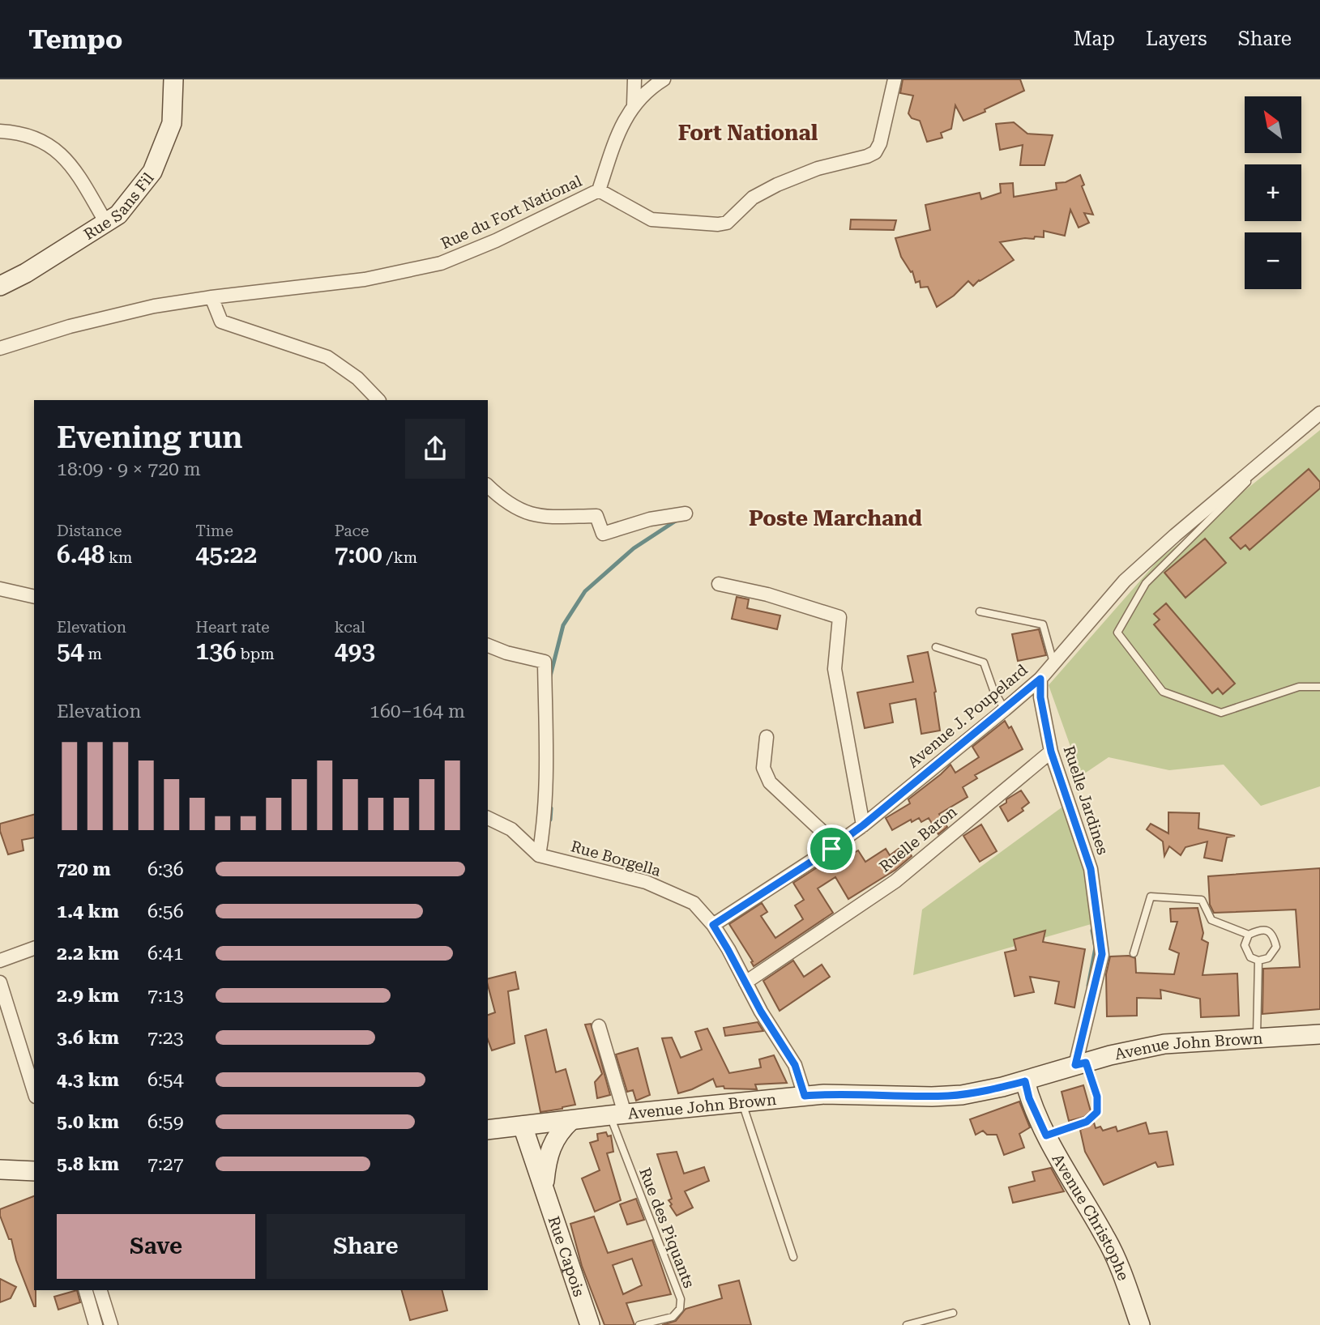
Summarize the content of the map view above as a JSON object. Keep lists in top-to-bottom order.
{
  "streets": {
    "main road": [
      "Rue Sans Fil",
      "Avenue John Brown",
      "Avenue Christophe",
      "Rue Capois"
    ],
    "street": [
      "Rue du Fort National",
      "Avenue J. Poupelard",
      "Ruelle Jardines",
      "Ruelle Baron",
      "Rue Borgella"
    ],
    "lane": ["Rue des Piquants"]
  },
  "crossings": [
    ["Avenue J. Poupelard", "Ruelle Jardines"],
    ["Avenue J. Poupelard", "Rue Borgella"],
    ["Ruelle Jardines", "Ruelle Baron"],
    ["Ruelle Jardines", "Avenue John Brown"],
    ["Ruelle Baron", "Rue Borgella"],
    ["Rue Borgella", "Avenue John Brown"],
    ["Avenue John Brown", "Avenue Christophe"],
    ["Avenue John Brown", "Rue des Piquants"],
    ["Avenue John Brown", "Rue Capois"]
  ],
  "districts": ["Fort National", "Poste Marchand"],
  "north": "top left",
  "page": {
    "header": "Tempo",
    "nav": ["Map", "Layers", "Share"],
    "map_buttons": ["+", "−"],
    "heading": ["Evening run", "18:09 · 9 × 720 m"],
    "stats": [
      ["Distance", "6.48 km"],
      ["Time", "45:22"],
      ["Pace", "7:00 /km"],
      ["Elevation", "54 m"],
      ["Heart rate", "136 bpm"],
      ["kcal", "493"]
    ],
    "chart": ["Elevation", "160–164 m"],
    "list": [
      {
        "name": "720 m",
        "note": "6:36"
      },
      {
        "name": "1.4 km",
        "note": "6:56"
      },
      {
        "name": "2.2 km",
        "note": "6:41"
      },
      {
        "name": "2.9 km",
        "note": "7:13"
      },
      {
        "name": "3.6 km",
        "note": "7:23"
      },
      {
        "name": "4.3 km",
        "note": "6:54"
      },
      {
        "name": "5.0 km",
        "note": "6:59"
      },
      {
        "name": "5.8 km",
        "note": "7:27"
      }
    ],
    "buttons": ["Save", "Share"]
  }
}
